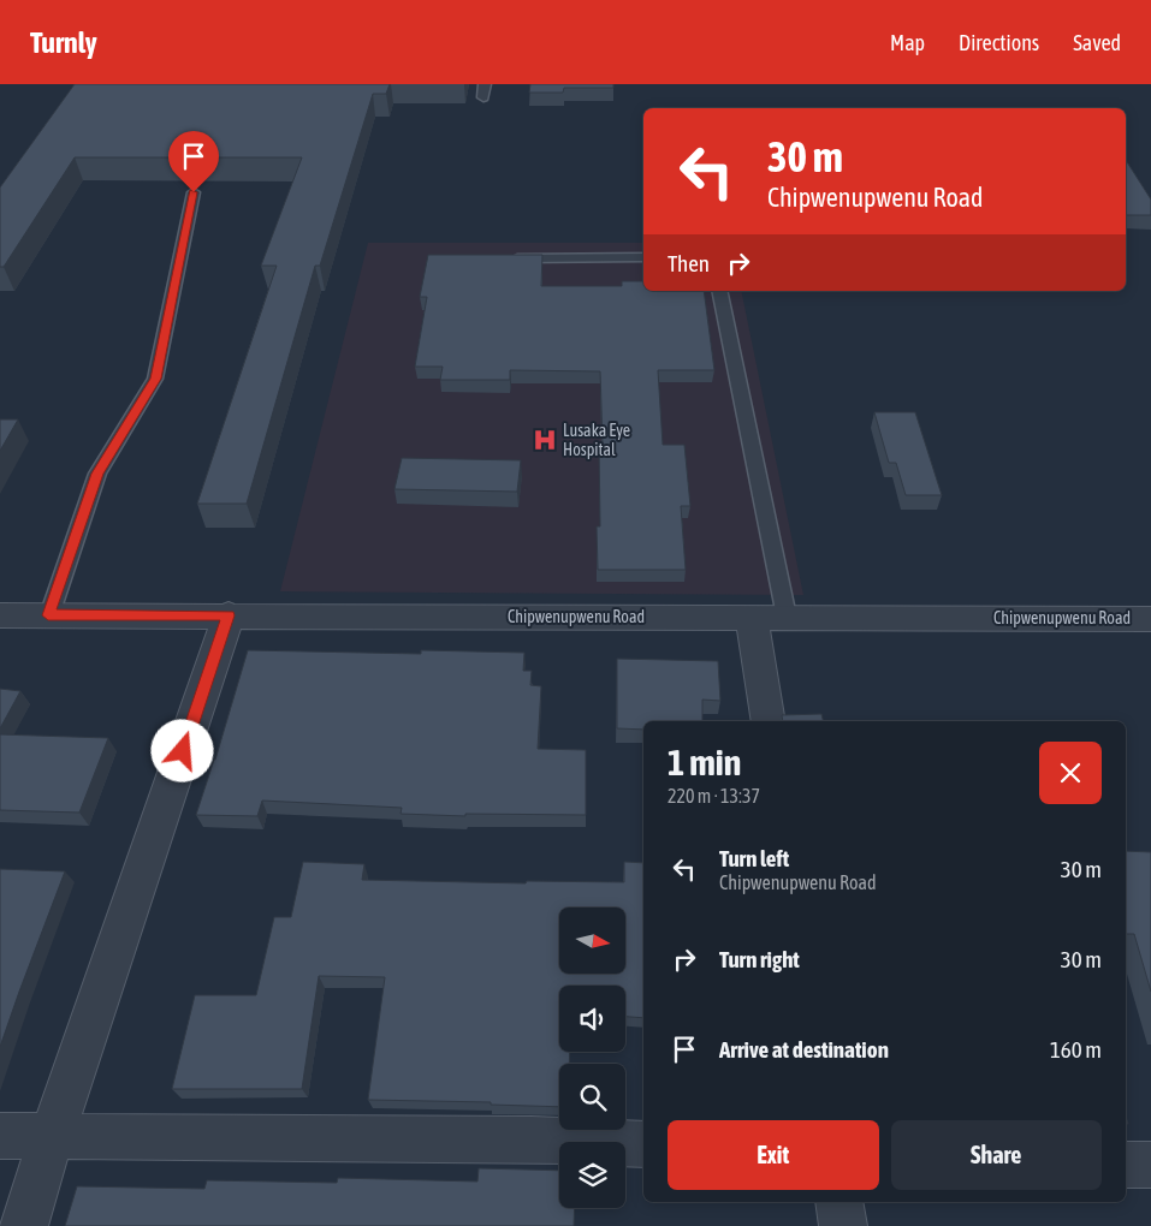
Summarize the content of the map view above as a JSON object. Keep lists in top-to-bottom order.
{
  "streets": {
    "street": ["Chipwenupwenu Road"]
  },
  "places": {
    "hospital": ["Lusaka Eye Hospital"]
  },
  "north": "right",
  "page": {
    "header": "Turnly",
    "nav": ["Map", "Directions", "Saved"],
    "turn": ["30 m", "Chipwenupwenu Road"],
    "then": "Then",
    "heading": ["1 min", "220 m · 13:37"],
    "list": [
      {
        "name": "Turn left",
        "note": "Chipwenupwenu Road",
        "value": "30 m"
      },
      {
        "name": "Turn right",
        "value": "30 m"
      },
      {
        "name": "Arrive at destination",
        "value": "160 m"
      }
    ],
    "buttons": ["Exit", "Share"]
  }
}
